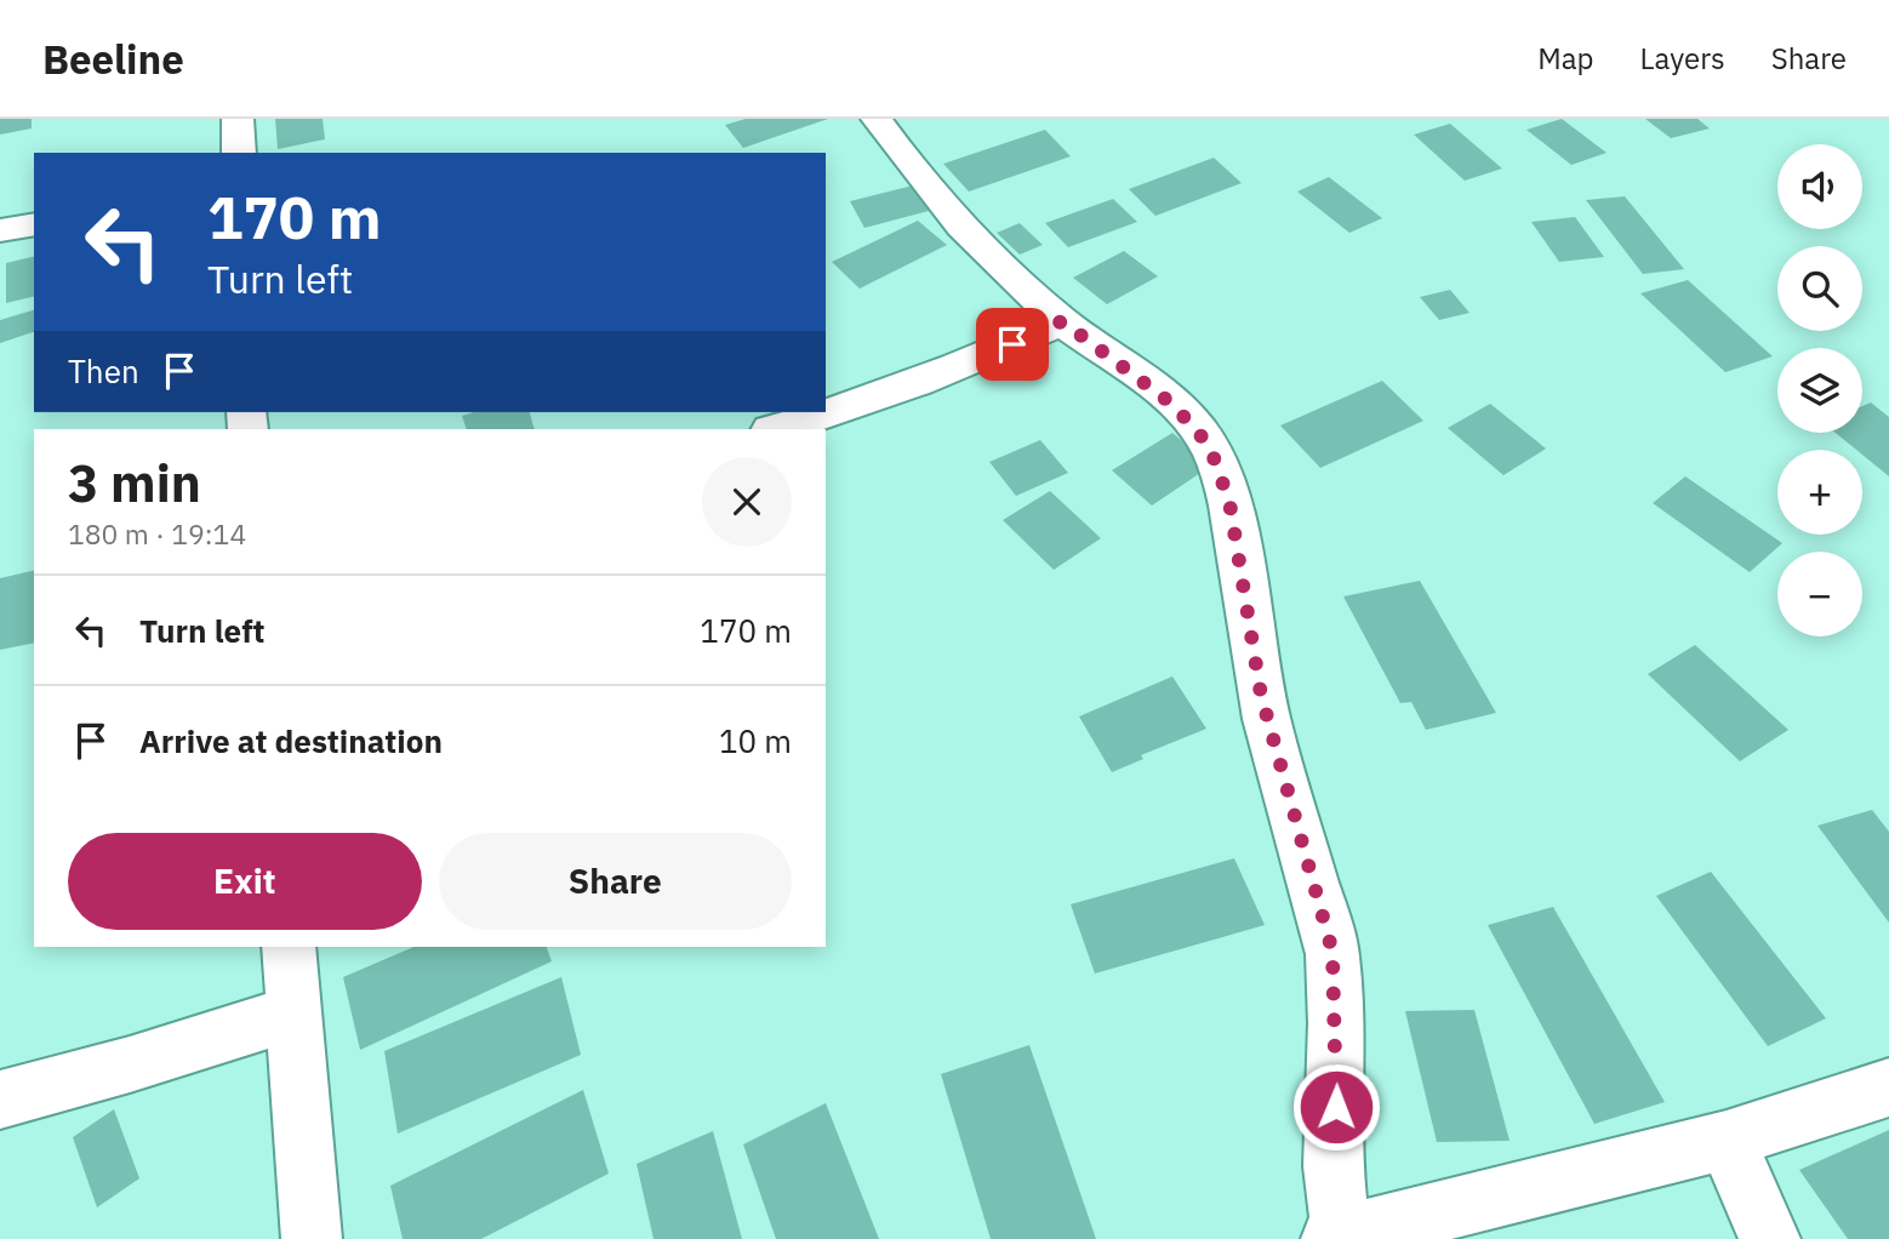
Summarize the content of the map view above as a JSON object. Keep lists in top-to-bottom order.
{
  "page": {
    "header": "Beeline",
    "nav": ["Map", "Layers", "Share"],
    "map_buttons": ["+", "−"],
    "turn": ["170 m", "Turn left"],
    "then": "Then",
    "heading": ["3 min", "180 m · 19:14"],
    "list": [
      {
        "name": "Turn left",
        "value": "170 m"
      },
      {
        "name": "Arrive at destination",
        "value": "10 m"
      }
    ],
    "buttons": ["Exit", "Share"]
  }
}
